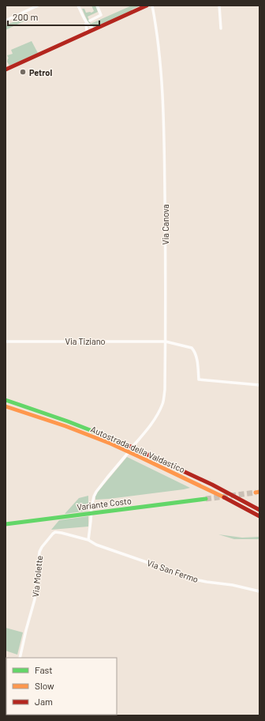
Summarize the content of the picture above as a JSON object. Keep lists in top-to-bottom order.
{
  "streets": {
    "main road": ["Autostrada della Valdastico", "Variante Costo"],
    "street": [
      "Via Canova",
      "Via Tiziano",
      "Via San Fermo",
      "Via Molette"
    ]
  },
  "crossings": [
    ["Via Canova", "Via Tiziano"],
    ["Via Canova", "Via San Fermo"],
    ["Via Canova", "Via Molette"],
    ["Via San Fermo", "Via Molette"]
  ],
  "places": ["Petrol"],
  "legend": ["Fast", "Slow", "Jam"],
  "scale_bar": "200 m"
}
